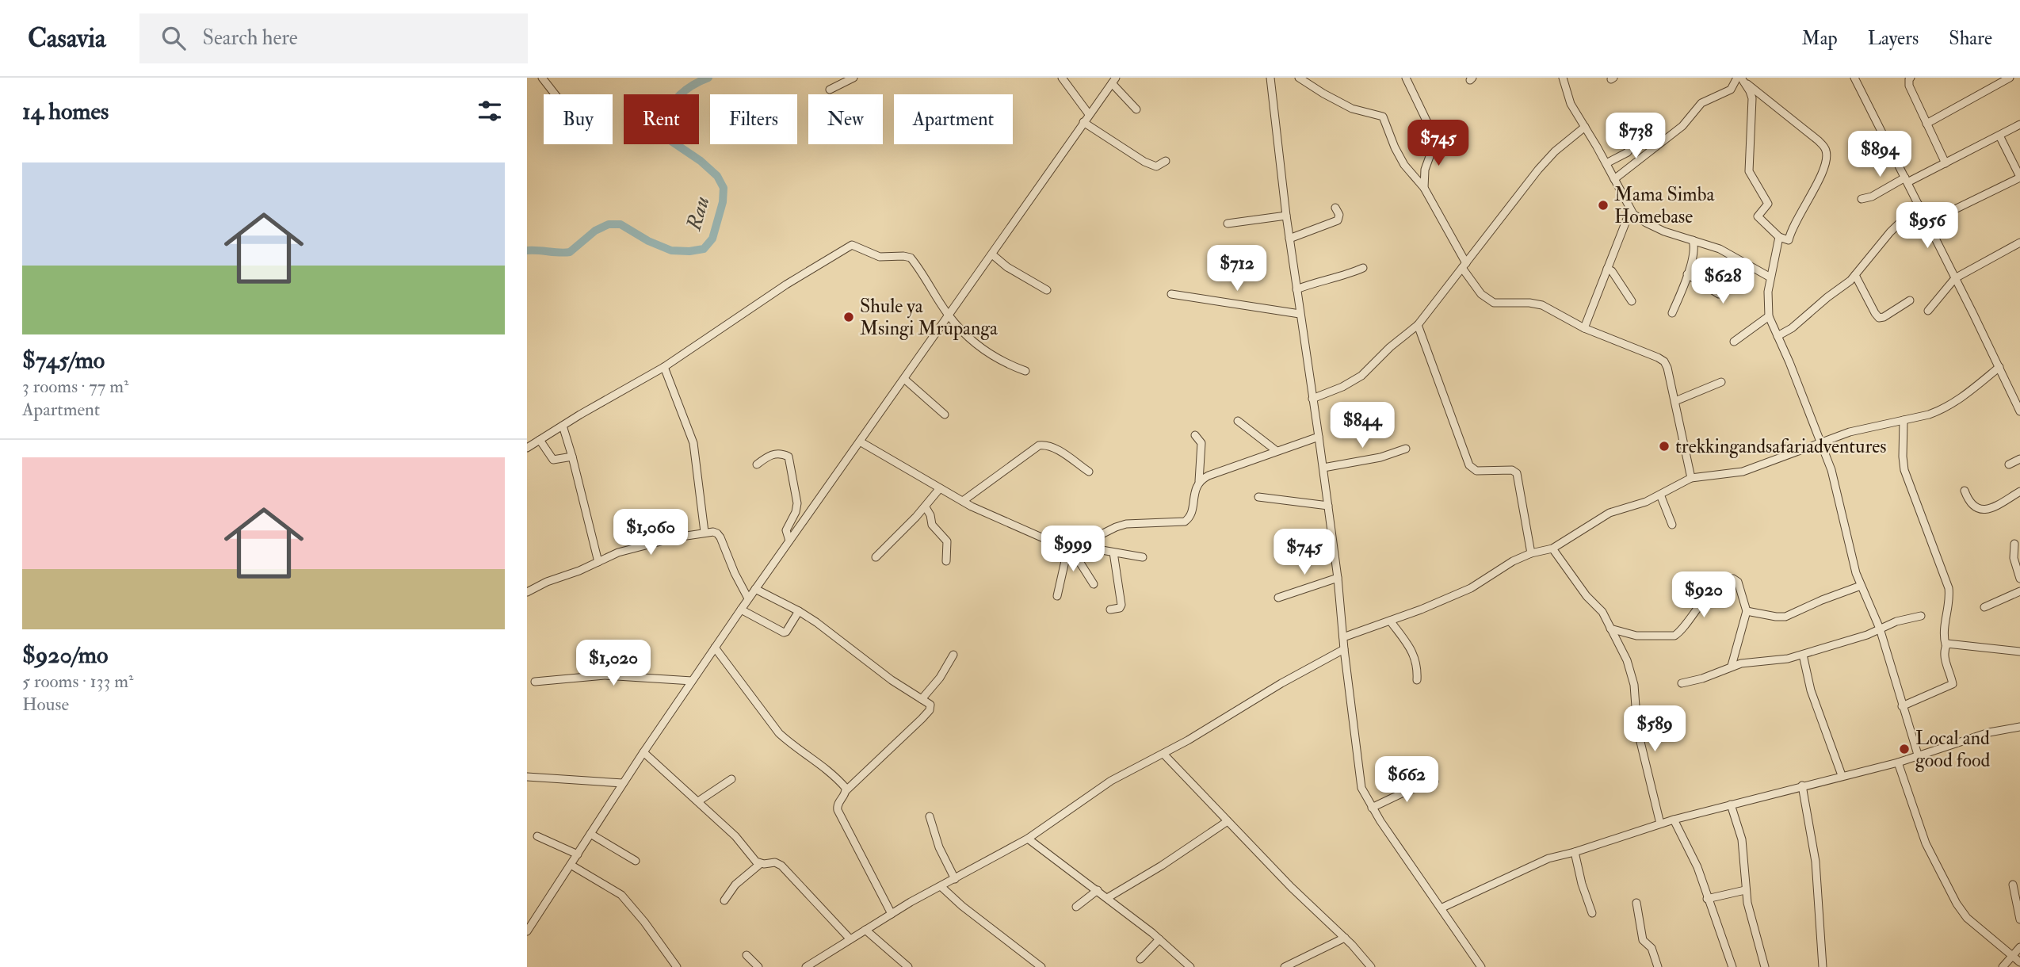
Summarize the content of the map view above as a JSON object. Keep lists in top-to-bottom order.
{
  "water": ["Rau"],
  "places": [
    "Mama Simba Homebase",
    "Shule ya Msingi Mrupanga",
    "trekkingandsafariadventures",
    "Local and good food"
  ],
  "page": {
    "header": "Casavia",
    "search": "Search here",
    "nav": ["Map", "Layers", "Share"],
    "heading": "14 homes",
    "chip": [
      "Buy",
      "Rent",
      "Filters",
      "New",
      "Apartment"
    ],
    "price": [
      "$738",
      "$745",
      "$894",
      "$956",
      "$712",
      "$628",
      "$844",
      "$1,060",
      "$999",
      "$745",
      "$920",
      "$1,020",
      "$589",
      "$662"
    ],
    "list": [
      {
        "name": "$745/mo",
        "note": "3 rooms · 77 m² · Apartment"
      },
      {
        "name": "$920/mo",
        "note": "5 rooms · 133 m² · House"
      }
    ]
  }
}
